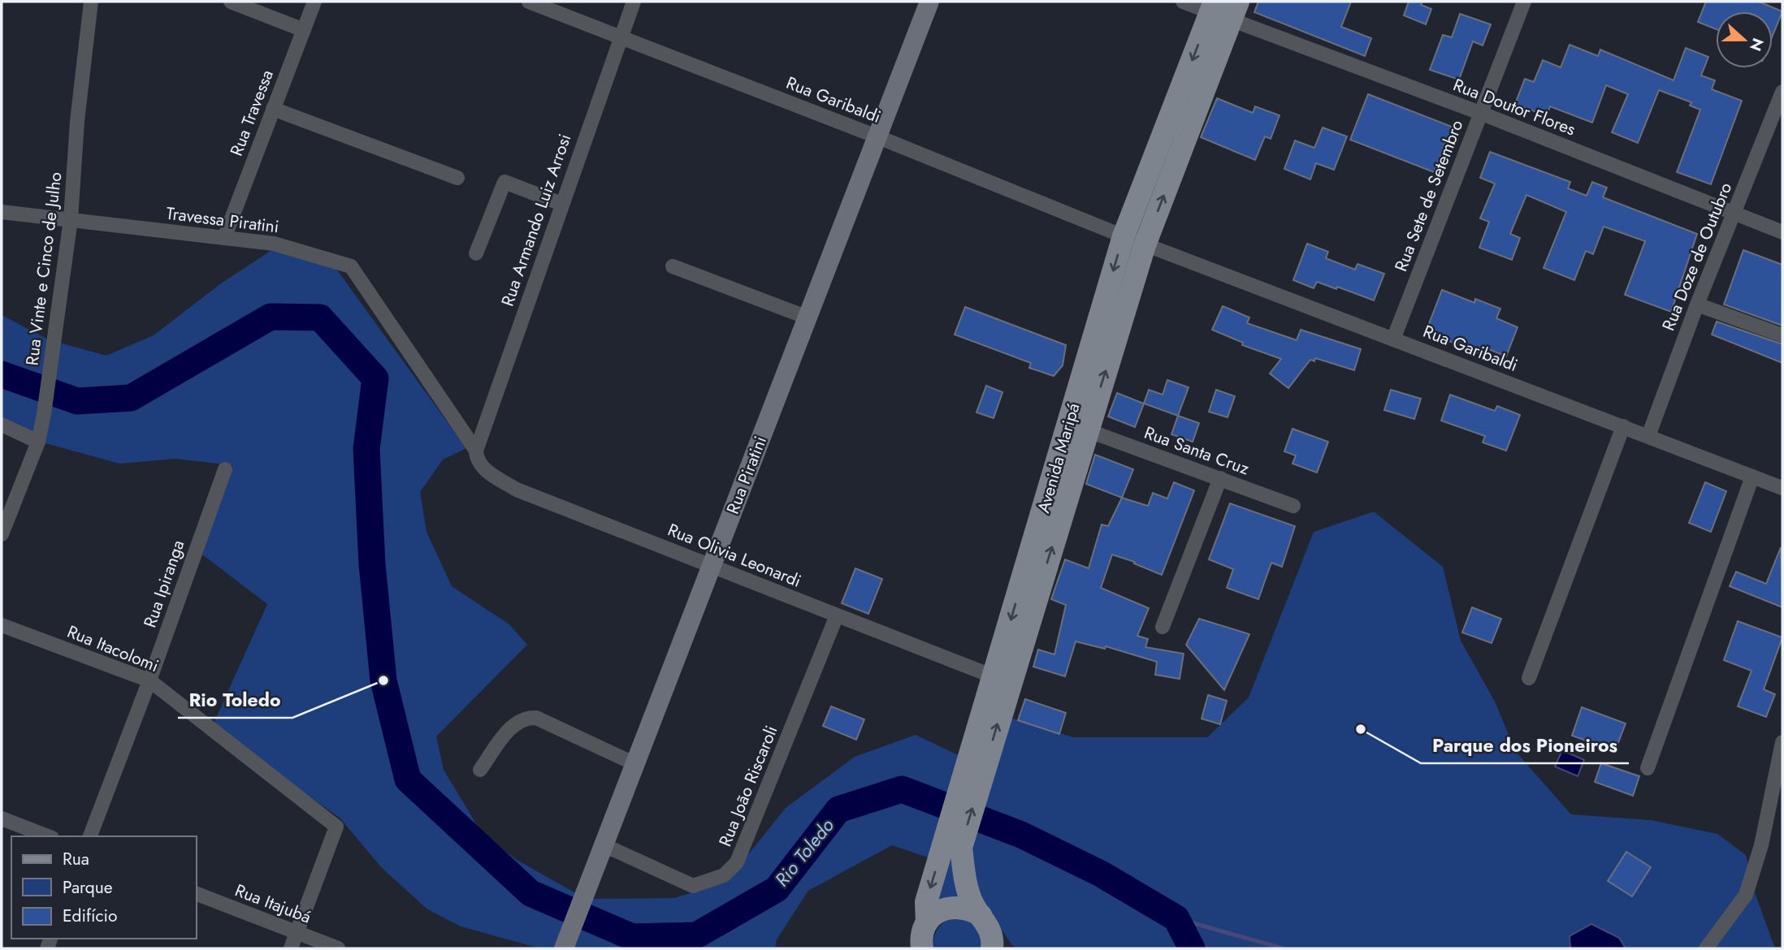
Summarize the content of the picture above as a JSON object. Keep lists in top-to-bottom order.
{
  "streets": {
    "main road": ["Avenida Maripá"],
    "street": [
      "Rua Garibaldi",
      "Rua Doutor Flores",
      "Rua Travessa",
      "Rua Sete de Setembro",
      "Travessa Piratini",
      "Rua Armando Luiz Arrosi",
      "Rua Doze de Outubro",
      "Rua Vinte e Cinco de Julho",
      "Rua Santa Cruz",
      "Rua Piratini",
      "Rua Olivia Leonardi",
      "Rua Ipiranga",
      "Rua Itacolomi",
      "Rua João Riscaroli",
      "Rua Itajubá"
    ]
  },
  "crossings": [
    ["Rua Garibaldi", "Rua Sete de Setembro"],
    ["Rua Garibaldi", "Rua Armando Luiz Arrosi"],
    ["Rua Garibaldi", "Rua Doze de Outubro"],
    ["Rua Garibaldi", "Avenida Maripá"],
    ["Rua Garibaldi", "Rua Piratini"],
    ["Rua Doutor Flores", "Rua Sete de Setembro"],
    ["Rua Doutor Flores", "Rua Doze de Outubro"],
    ["Rua Doutor Flores", "Avenida Maripá"],
    ["Rua Travessa", "Travessa Piratini"],
    ["Travessa Piratini", "Rua Armando Luiz Arrosi"],
    ["Travessa Piratini", "Rua Vinte e Cinco de Julho"],
    ["Travessa Piratini", "Rua Olivia Leonardi"],
    ["Rua Armando Luiz Arrosi", "Rua Olivia Leonardi"],
    ["Rua Santa Cruz", "Avenida Maripá"],
    ["Avenida Maripá", "Rua Olivia Leonardi"],
    ["Rua Piratini", "Rua Olivia Leonardi"],
    ["Rua Piratini", "Rua João Riscaroli"],
    ["Rua Olivia Leonardi", "Rua João Riscaroli"],
    ["Rua Ipiranga", "Rua Itacolomi"],
    ["Rua Itacolomi", "Rua Itajubá"]
  ],
  "water": ["Rio Toledo"],
  "places": ["Rio Toledo", "Parque dos Pioneiros"],
  "legend": ["Rua", "Parque", "Edifício"],
  "north": "right"
}
